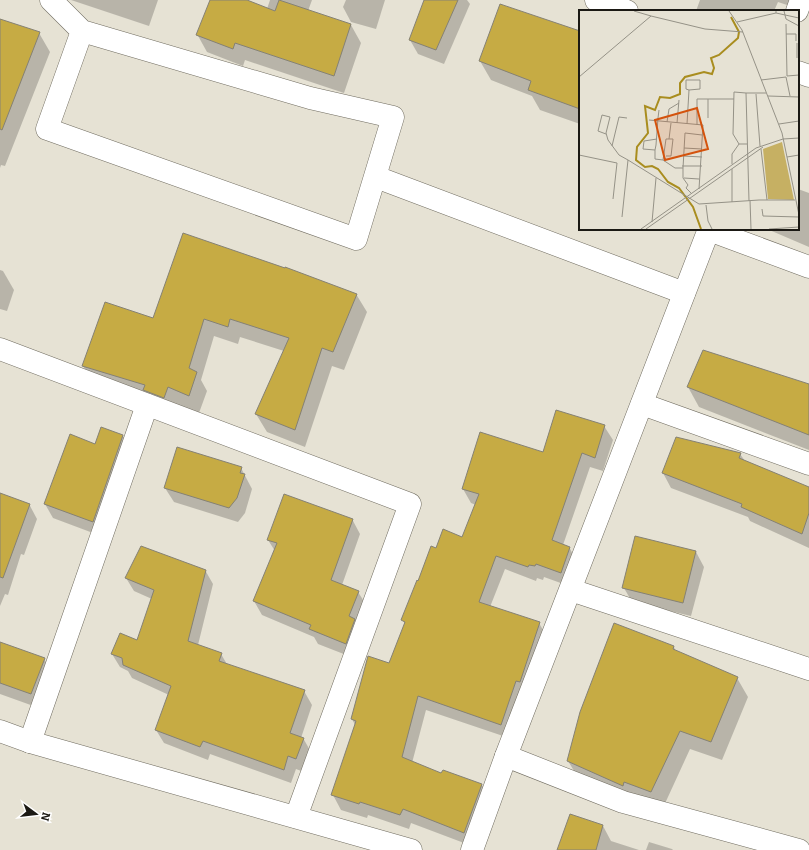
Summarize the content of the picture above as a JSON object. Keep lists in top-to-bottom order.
{
  "north": "right"
}
